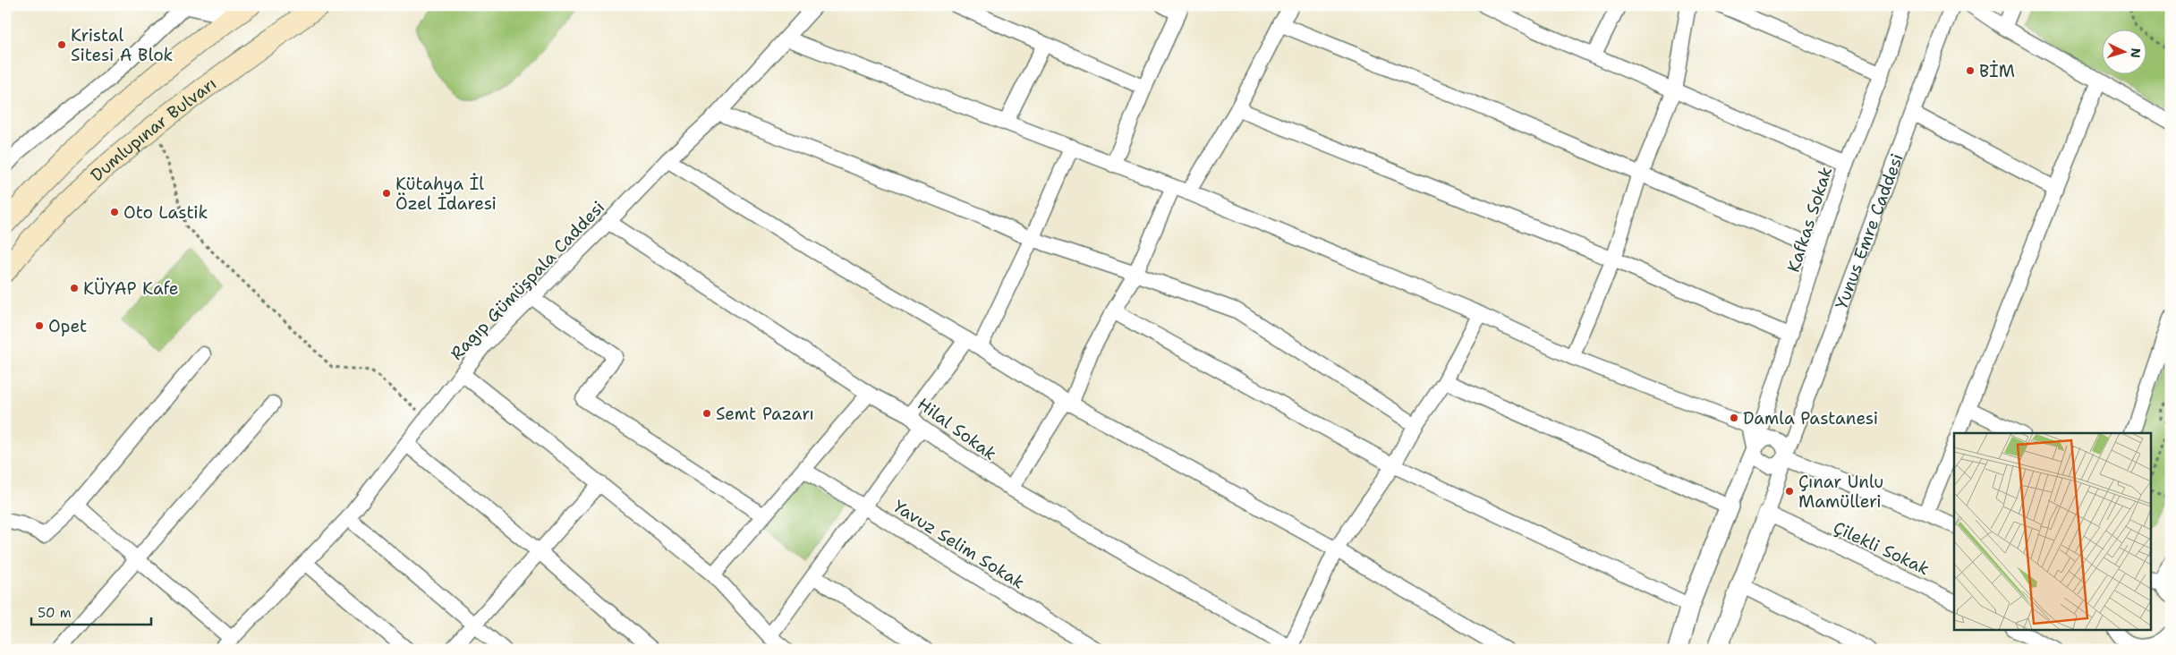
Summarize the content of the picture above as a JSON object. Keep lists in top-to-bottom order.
{
  "streets": {
    "main road": ["Dumlupınar Bulvarı"],
    "street": [
      "Kafkas Sokak",
      "Yunus Emre Caddesi",
      "Ragıp Gümüşpala Caddesi",
      "Hilal Sokak",
      "Yavuz Selim Sokak",
      "Çilekli Sokak"
    ]
  },
  "crossings": [
    ["Kafkas Sokak", "Yunus Emre Caddesi"],
    ["Yunus Emre Caddesi", "Çilekli Sokak"],
    ["Ragıp Gümüşpala Caddesi", "Hilal Sokak"]
  ],
  "places": [
    "Kristal Sitesi A Blok",
    "BİM",
    "Kütahya İl Özel İdaresi",
    "Oto Lastik",
    "KÜYAP Kafe",
    "Opet",
    "Semt Pazarı",
    "Damla Pastanesi",
    "Çınar Unlu Mamülleri"
  ],
  "scale_bar": "50 m",
  "north": "right"
}
